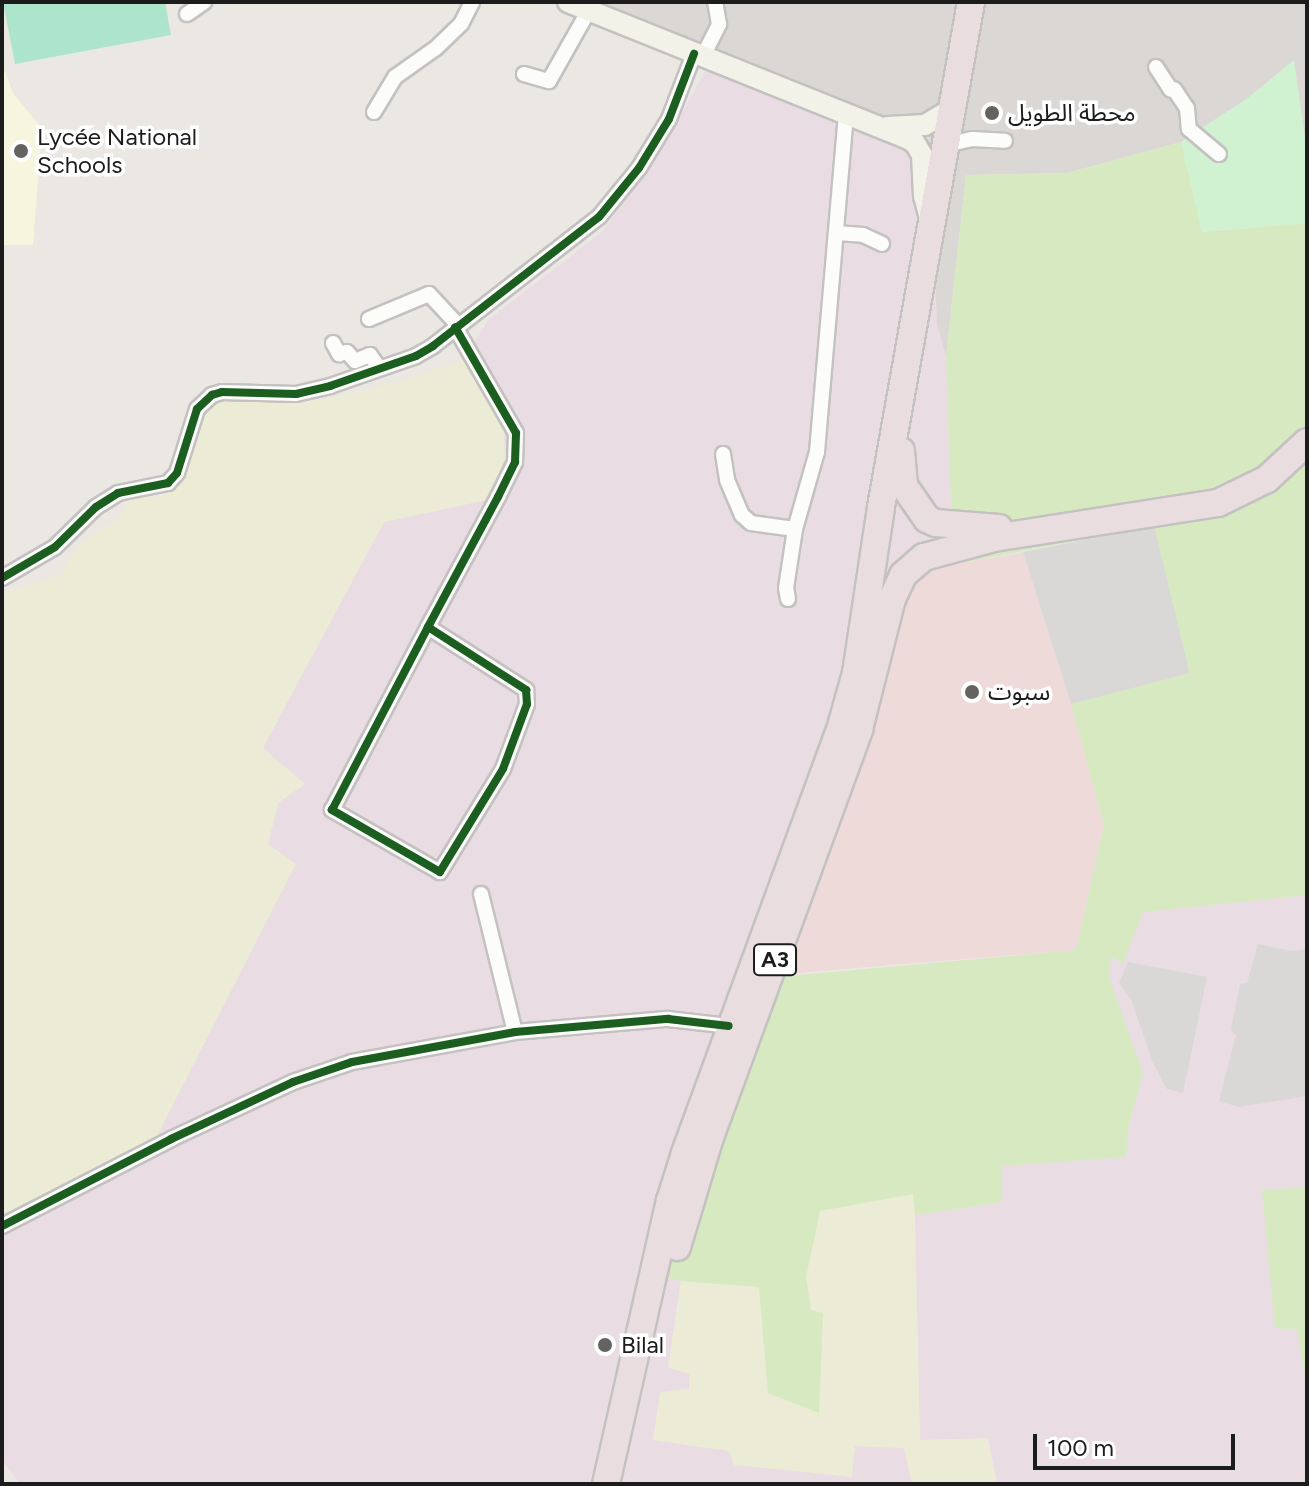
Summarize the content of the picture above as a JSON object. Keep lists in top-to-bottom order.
{
  "streets": {
    "highway": ["A3"]
  },
  "places": [
    "محطة الطويل",
    "Lycée National Schools",
    "سبوت",
    "Bilal"
  ],
  "scale_bar": "100 m"
}
